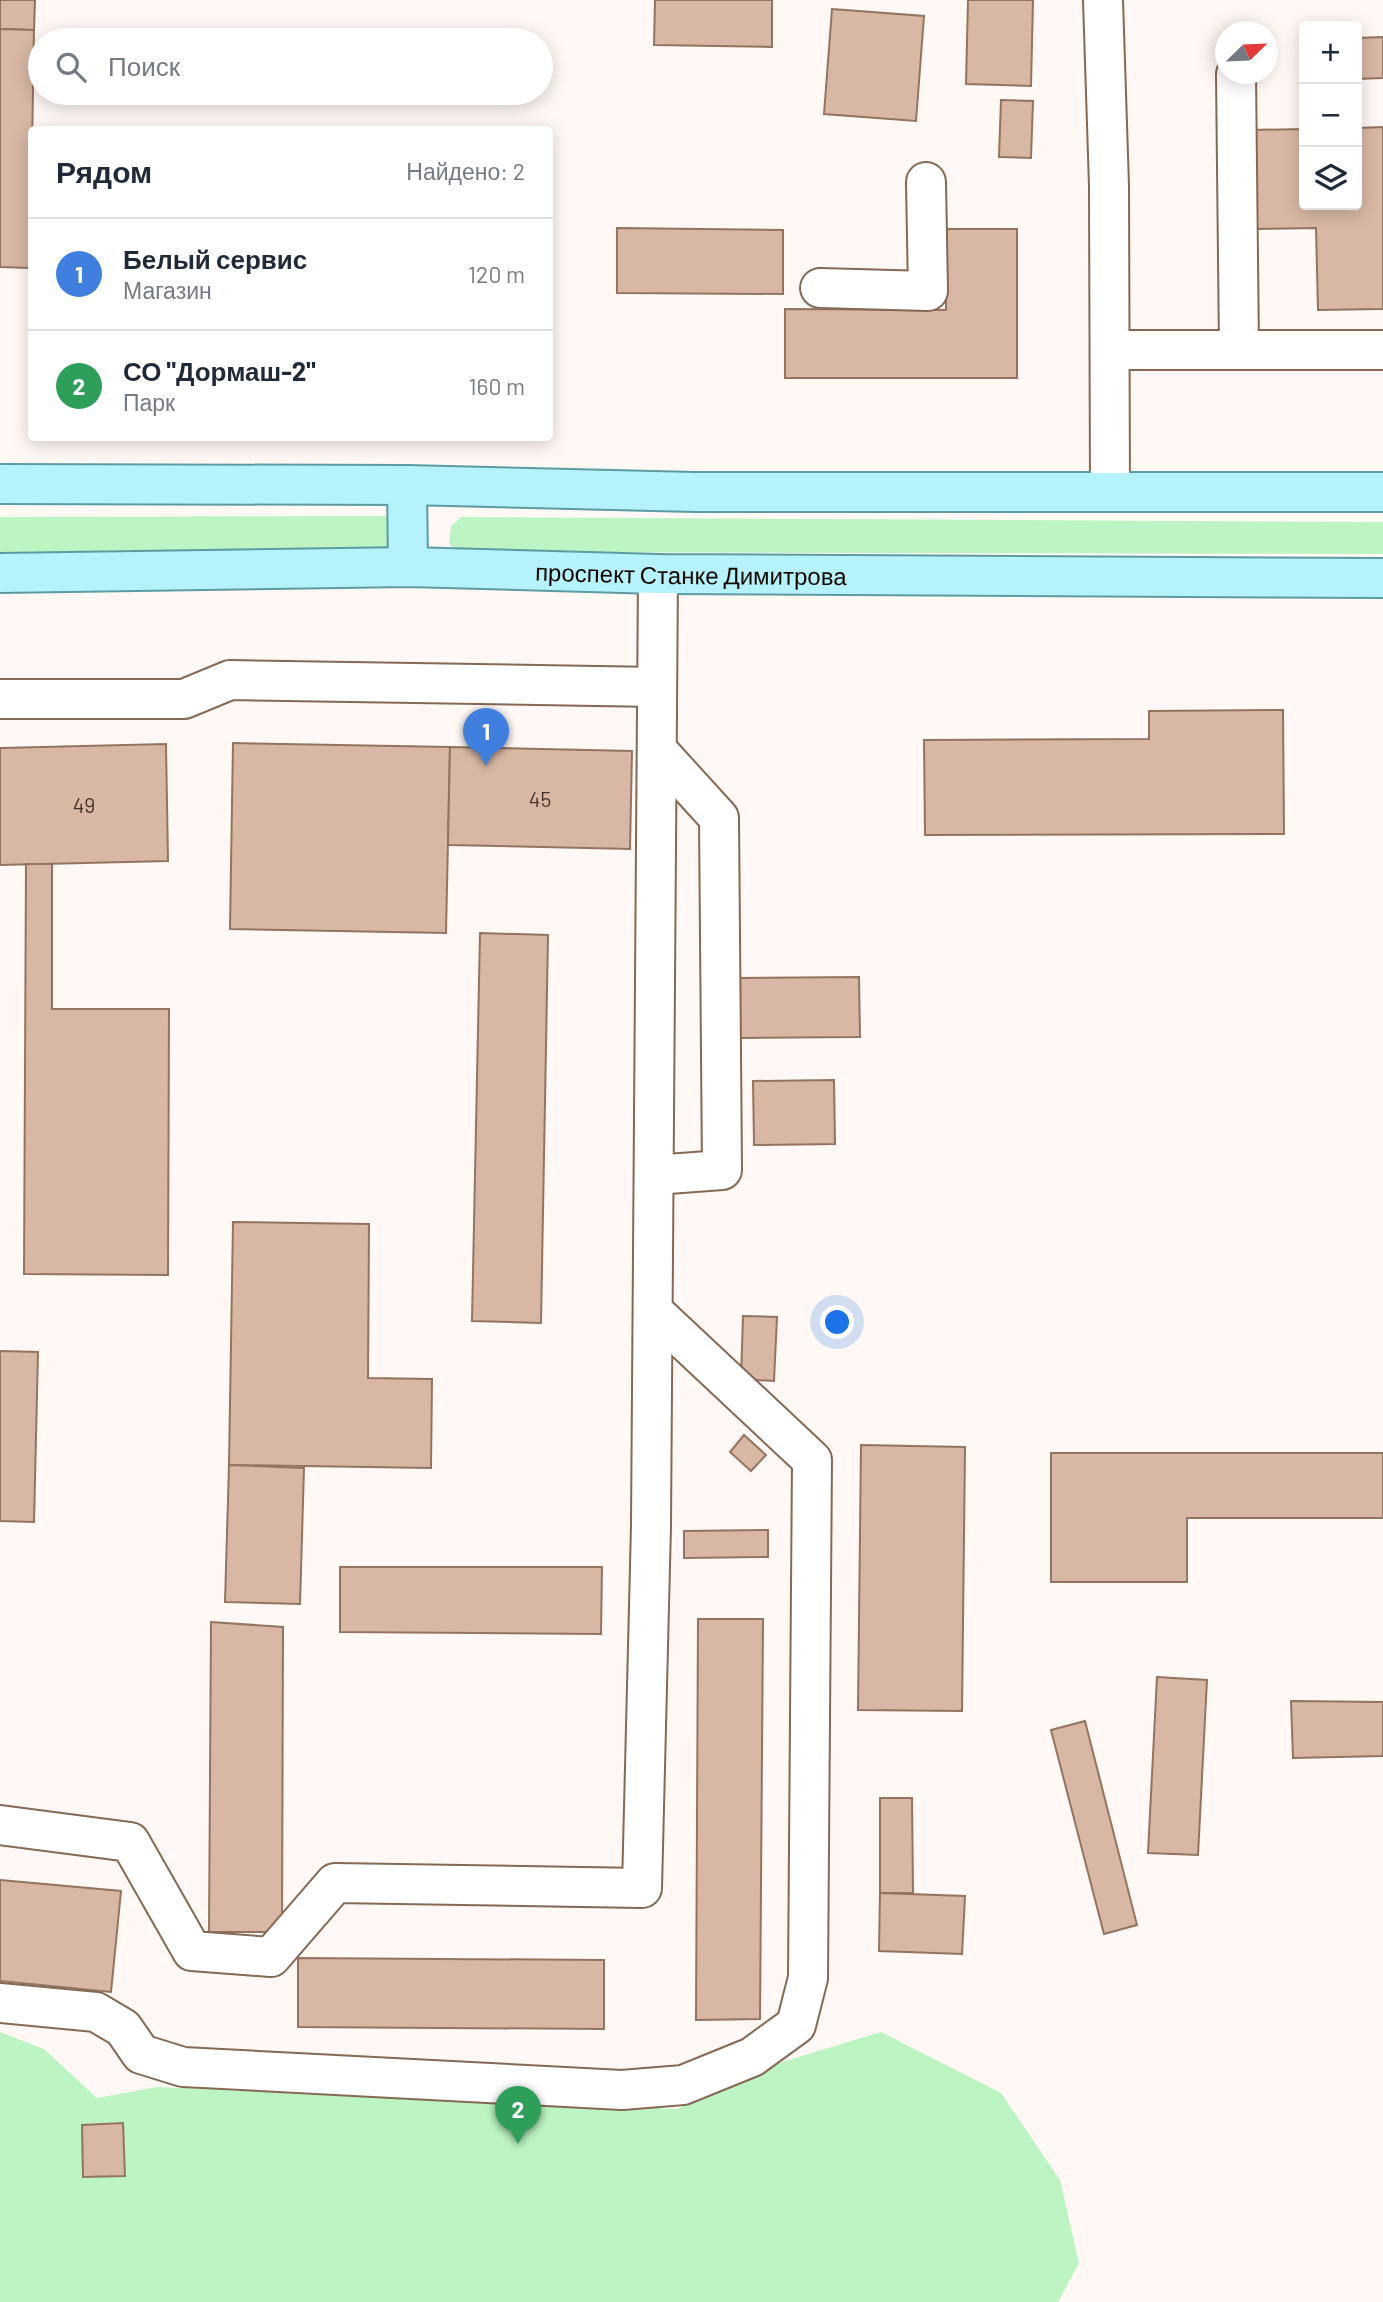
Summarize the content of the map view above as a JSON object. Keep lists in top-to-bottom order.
{
  "streets": {
    "main road": ["проспект Станке Димитрова"]
  },
  "house_numbers": ["45", "49"],
  "north": "top right",
  "page": {
    "map_buttons": ["+", "−"],
    "search": "Поиск",
    "heading": ["Рядом", "Найдено: 2"],
    "list": [
      {
        "mark": "1",
        "name": "Белый сервис",
        "note": "Магазин",
        "value": "120 m"
      },
      {
        "mark": "2",
        "name": "СО \"Дормаш-2\"",
        "note": "Парк",
        "value": "160 m"
      }
    ],
    "pins": ["1", "2"]
  }
}
